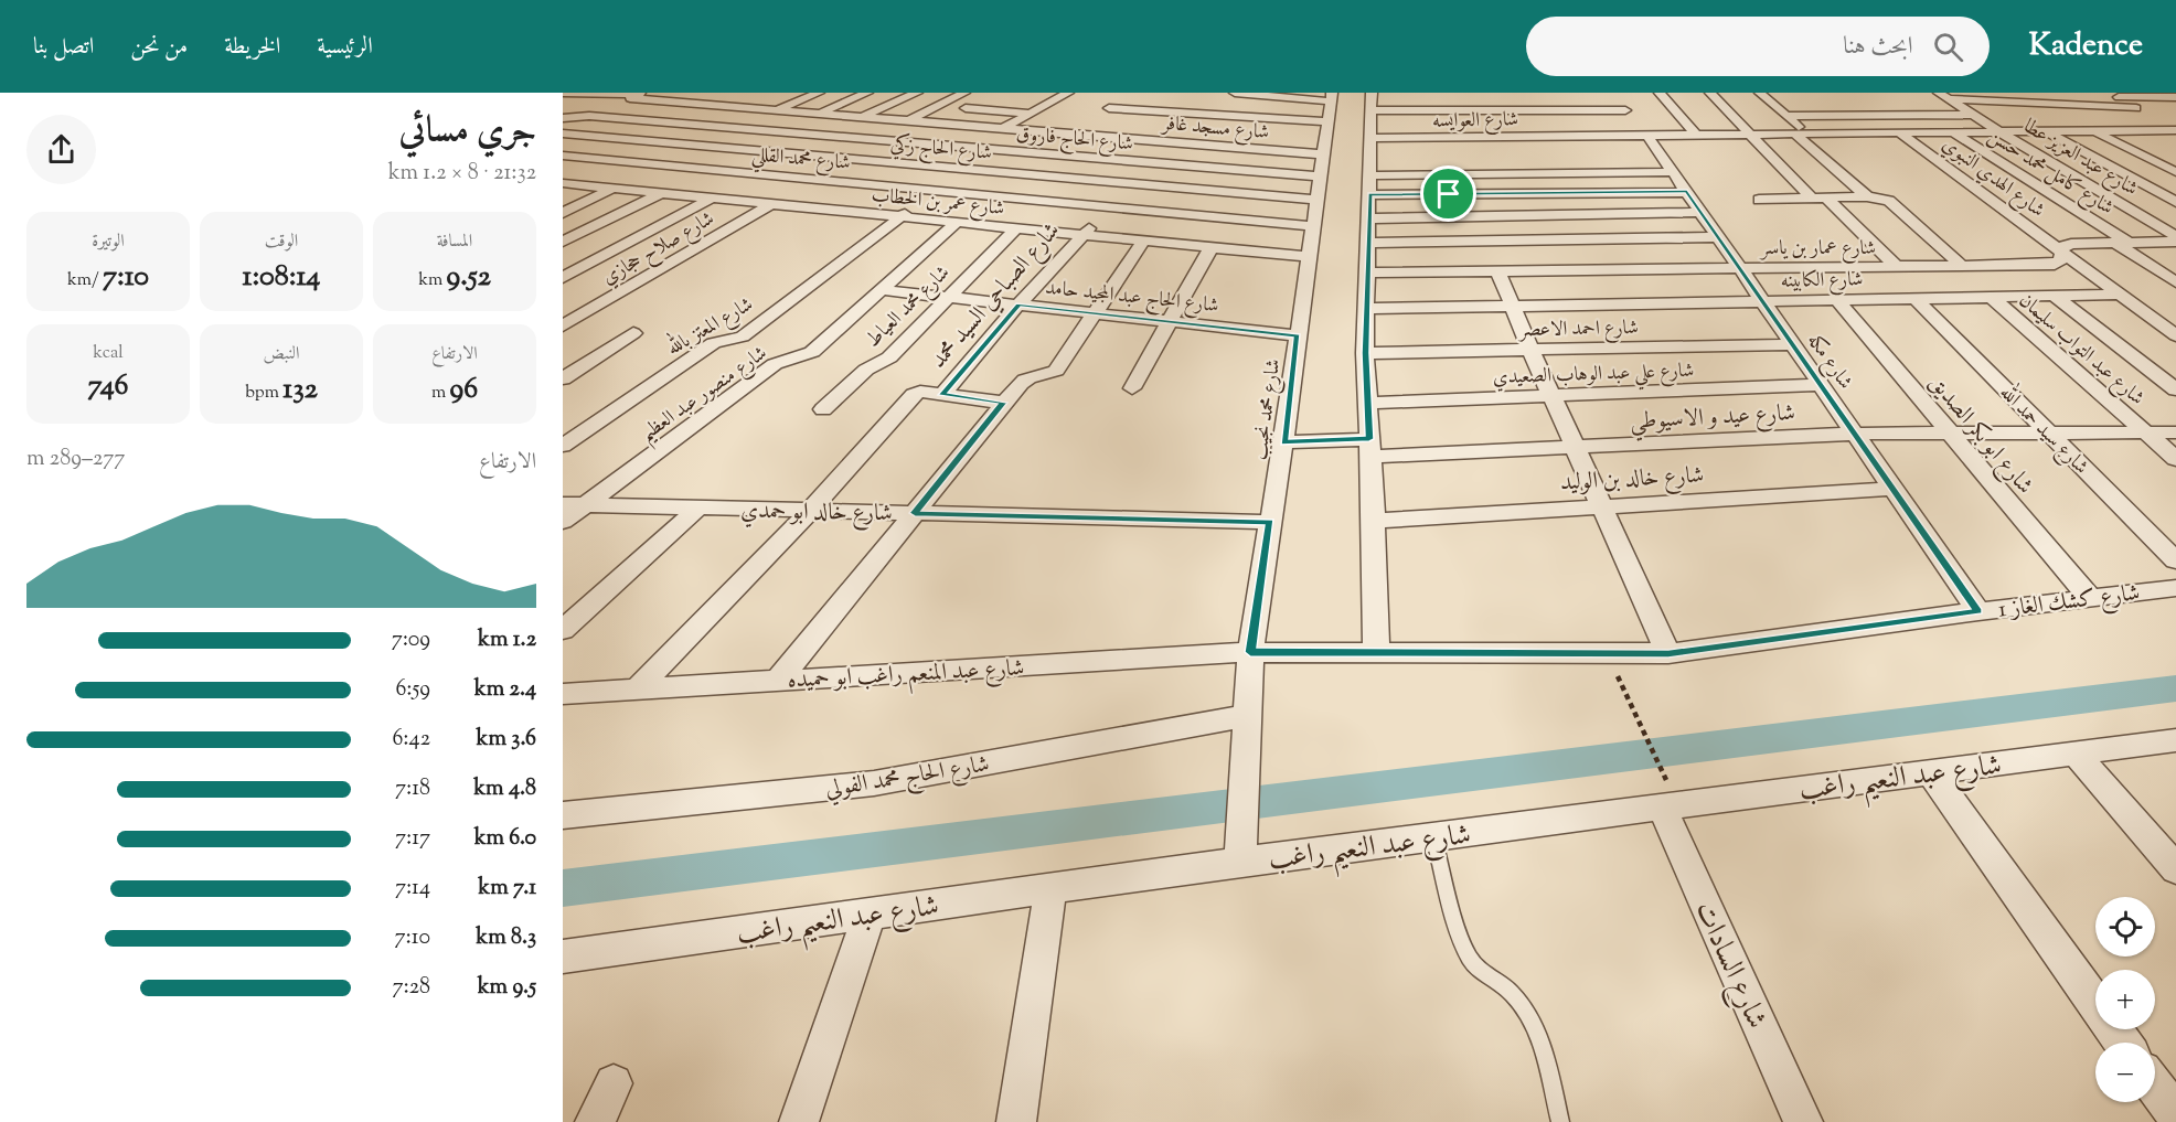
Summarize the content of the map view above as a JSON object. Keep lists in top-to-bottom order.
{
  "streets": {
    "street": [
      "شارع العوايسه",
      "شارع مسجد غافر",
      "شارع الحاج فاروق",
      "شارع الحاج زكي",
      "شارع عبد العزيز عطا",
      "شارع محمد القللي",
      "شارع كامل محمد حسن",
      "شارع الهدي النبوي",
      "شارع عمر بن الخطاب",
      "شارع صلاح حجازي",
      "شارع عمار بن ياسر",
      "شارع الكابينه",
      "شارع الصباحي السيد محمد",
      "شارع الحاج عبد المجيد حامد",
      "شارع محمد العياط",
      "شارع المعتز بالله",
      "شارع احمد الاعصر",
      "شارع عبد التواب سليمان",
      "شارع مكه",
      "شارع علي عبد الوهاب الصعيدي",
      "شارع منصور عبد العظيم",
      "شارع محمد نجيب",
      "شارع عيد و الاسيوطي",
      "شارع سيد حمد الله",
      "شارع ابو بكر الصديق",
      "شارع خالد بن الوليد",
      "شارع خالد ابو حمدي",
      "شارع كشك الغاز 1",
      "شارع عبد المنعم راغب ابو حميده",
      "شارع الحاج محمد الفولي",
      "شارع عبد النعيم راغب",
      "شارع السادات"
    ]
  },
  "crossings": [
    ["شارع العوايسه", "شارع عبد العزيز عطا"],
    ["شارع العوايسه", "شارع كامل محمد حسن"],
    ["شارع العوايسه", "شارع الهدي النبوي"],
    ["شارع العوايسه", "شارع مكه"],
    ["شارع مسجد غافر", "شارع محمد نجيب"],
    ["شارع الحاج فاروق", "شارع محمد نجيب"],
    ["شارع الحاج زكي", "شارع محمد نجيب"],
    ["شارع عبد العزيز عطا", "شارع عمار بن ياسر"],
    ["شارع محمد القللي", "شارع الصباحي السيد محمد"],
    ["شارع محمد القللي", "شارع المعتز بالله"],
    ["شارع محمد القللي", "شارع محمد نجيب"],
    ["شارع كامل محمد حسن", "شارع عمار بن ياسر"],
    ["شارع الهدي النبوي", "شارع عمار بن ياسر"],
    ["شارع الهدي النبوي", "شارع الكابينه"],
    ["شارع عمر بن الخطاب", "شارع صلاح حجازي"],
    ["شارع عمر بن الخطاب", "شارع الصباحي السيد محمد"],
    ["شارع عمر بن الخطاب", "شارع محمد العياط"],
    ["شارع عمر بن الخطاب", "شارع المعتز بالله"],
    ["شارع عمر بن الخطاب", "شارع منصور عبد العظيم"],
    ["شارع عمر بن الخطاب", "شارع محمد نجيب"],
    ["شارع عمار بن ياسر", "شارع مكه"],
    ["شارع الكابينه", "شارع عبد التواب سليمان"],
    ["شارع الكابينه", "شارع مكه"],
    ["شارع الكابينه", "شارع سيد حمد الله"],
    ["شارع الكابينه", "شارع ابو بكر الصديق"],
    ["شارع الصباحي السيد محمد", "شارع الحاج عبد المجيد حامد"],
    ["شارع الصباحي السيد محمد", "شارع خالد ابو حمدي"],
    ["شارع الصباحي السيد محمد", "شارع عبد المنعم راغب ابو حميده"],
    ["شارع الحاج عبد المجيد حامد", "شارع محمد العياط"],
    ["شارع الحاج عبد المجيد حامد", "شارع منصور عبد العظيم"],
    ["شارع الحاج عبد المجيد حامد", "شارع محمد نجيب"],
    ["شارع احمد الاعصر", "شارع مكه"],
    ["شارع عبد التواب سليمان", "شارع عيد و الاسيوطي"],
    ["شارع مكه", "شارع علي عبد الوهاب الصعيدي"],
    ["شارع مكه", "شارع عيد و الاسيوطي"],
    ["شارع مكه", "شارع خالد بن الوليد"],
    ["شارع مكه", "شارع كشك الغاز 1"],
    ["شارع منصور عبد العظيم", "شارع خالد ابو حمدي"],
    ["شارع محمد نجيب", "شارع عيد و الاسيوطي"],
    ["شارع محمد نجيب", "شارع خالد ابو حمدي"],
    ["شارع محمد نجيب", "شارع كشك الغاز 1"],
    ["شارع محمد نجيب", "شارع عبد المنعم راغب ابو حميده"],
    ["شارع محمد نجيب", "شارع الحاج محمد الفولي"],
    ["شارع محمد نجيب", "شارع عبد النعيم راغب"],
    ["شارع عيد و الاسيوطي", "شارع سيد حمد الله"],
    ["شارع عيد و الاسيوطي", "شارع ابو بكر الصديق"],
    ["شارع ابو بكر الصديق", "شارع كشك الغاز 1"],
    ["شارع كشك الغاز 1", "شارع عبد المنعم راغب ابو حميده"],
    ["شارع عبد النعيم راغب", "شارع السادات"]
  ],
  "page": {
    "header": "Kadence",
    "search": "ابحث هنا",
    "nav": [
      "الرئيسية",
      "الخريطة",
      "من نحن",
      "اتصل بنا"
    ],
    "heading": ["جري مسائي", "21:32 · 8 × 1.2 km"],
    "stats": [
      ["المسافة", "9.52 km"],
      ["الوقت", "1:08:14"],
      ["الوتيرة", "7:10 /km"],
      ["الارتفاع", "96 m"],
      ["النبض", "132 bpm"],
      ["kcal", "746"]
    ],
    "chart": ["الارتفاع", "277–289 m"],
    "list": [
      {
        "name": "1.2 km",
        "note": "7:09"
      },
      {
        "name": "2.4 km",
        "note": "6:59"
      },
      {
        "name": "3.6 km",
        "note": "6:42"
      },
      {
        "name": "4.8 km",
        "note": "7:18"
      },
      {
        "name": "6.0 km",
        "note": "7:17"
      },
      {
        "name": "7.1 km",
        "note": "7:14"
      },
      {
        "name": "8.3 km",
        "note": "7:10"
      },
      {
        "name": "9.5 km",
        "note": "7:28"
      }
    ],
    "map_buttons": ["+", "−"]
  }
}
